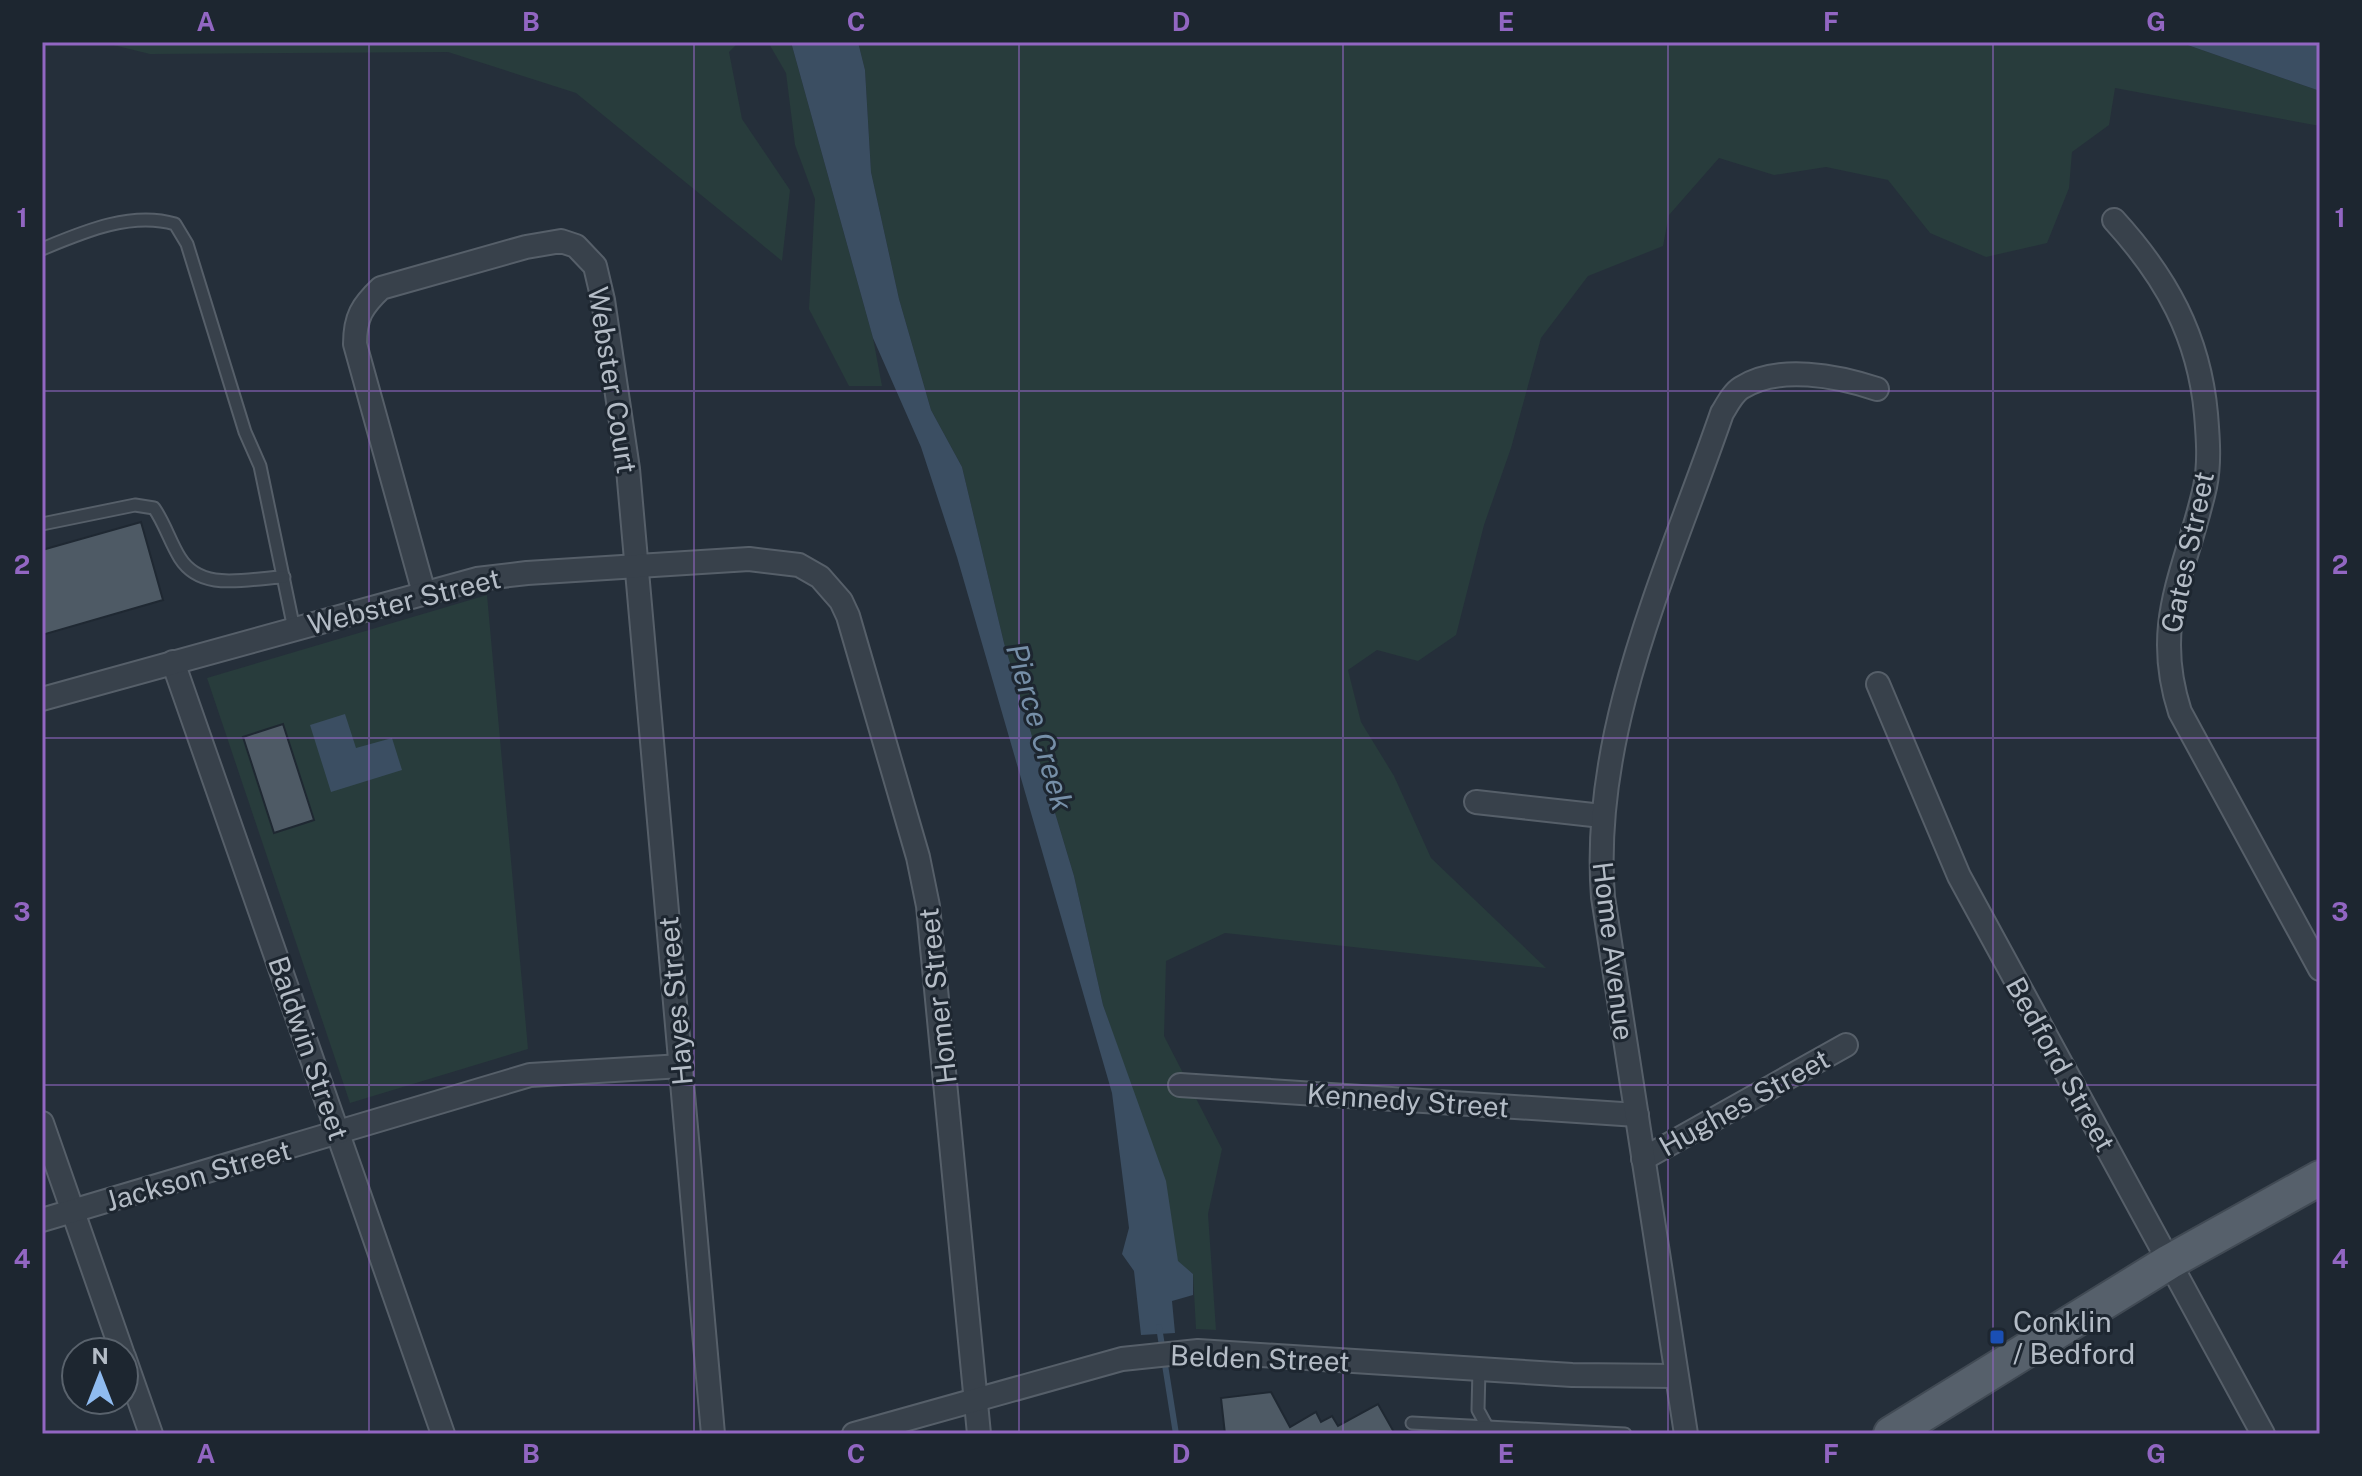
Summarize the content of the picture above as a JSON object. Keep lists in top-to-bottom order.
{
  "streets": {
    "street": [
      "Webster Court",
      "Gates Street",
      "Webster Street",
      "Home Avenue",
      "Homer Street",
      "Hayes Street",
      "Baldwin Street",
      "Bedford Street",
      "Kennedy Street",
      "Hughes Street",
      "Jackson Street",
      "Belden Street"
    ]
  },
  "crossings": [
    ["Webster Court", "Webster Street"],
    ["Webster Court", "Hayes Street"],
    ["Webster Street", "Homer Street"],
    ["Webster Street", "Hayes Street"],
    ["Webster Street", "Baldwin Street"],
    ["Home Avenue", "Kennedy Street"],
    ["Home Avenue", "Hughes Street"],
    ["Home Avenue", "Belden Street"],
    ["Homer Street", "Belden Street"],
    ["Hayes Street", "Jackson Street"],
    ["Baldwin Street", "Jackson Street"]
  ],
  "water": ["Pierce Creek"],
  "places": {
    "transit": ["Conklin / Bedford"]
  },
  "north": "top",
  "grid": {
    "columns": [
      "A",
      "B",
      "C",
      "D",
      "E",
      "F",
      "G"
    ],
    "rows": [
      "1",
      "2",
      "3",
      "4"
    ]
  }
}
